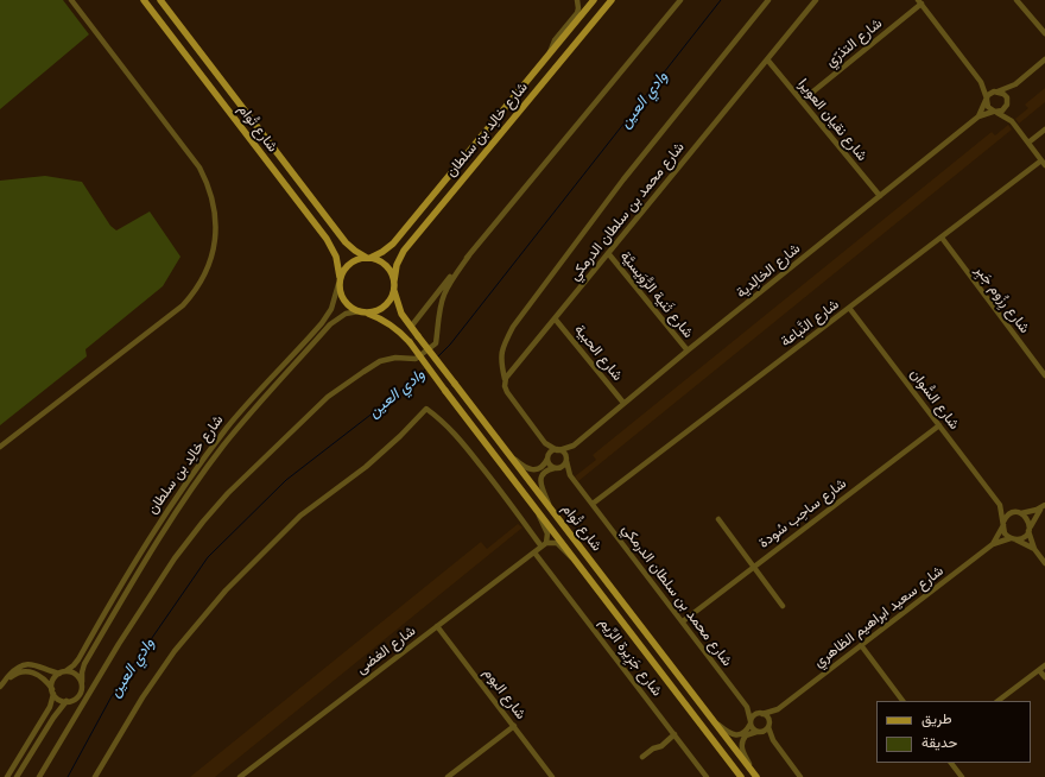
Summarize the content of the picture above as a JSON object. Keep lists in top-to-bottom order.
{
  "streets": {
    "main road": ["شارع تُوام", "شارع خالِد بن سلطان"],
    "street": [
      "شارع التذرّي",
      "شارع نقيان العويرا",
      "شارع محمد بن سلطان الدرمكي",
      "شارع الخالِدية",
      "شارع ثَنية الرُّوَيسيَّة",
      "شارع رِزُوم جَبِر",
      "شارع النَّباعة",
      "شارع الحبية",
      "شارع السُّوان",
      "شارع ساحِب سُودة",
      "شارع سعيد ابراهيم الظاهري",
      "شارع الغضى",
      "شارع جَزِيرة الرِّيم",
      "شارع البوم"
    ]
  },
  "crossings": [
    ["شارع التذرّي", "شارع نقيان العويرا"],
    ["شارع نقيان العويرا", "شارع محمد بن سلطان الدرمكي"],
    ["شارع نقيان العويرا", "شارع الخالِدية"],
    ["شارع تُوام", "شارع خالِد بن سلطان"],
    ["شارع محمد بن سلطان الدرمكي", "شارع الخالِدية"],
    ["شارع محمد بن سلطان الدرمكي", "شارع ثَنية الرُّوَيسيَّة"],
    ["شارع محمد بن سلطان الدرمكي", "شارع النَّباعة"],
    ["شارع محمد بن سلطان الدرمكي", "شارع الحبية"],
    ["شارع محمد بن سلطان الدرمكي", "شارع ساحِب سُودة"],
    ["شارع محمد بن سلطان الدرمكي", "شارع سعيد ابراهيم الظاهري"],
    ["شارع الخالِدية", "شارع ثَنية الرُّوَيسيَّة"],
    ["شارع الخالِدية", "شارع الحبية"],
    ["شارع رِزُوم جَبِر", "شارع النَّباعة"],
    ["شارع النَّباعة", "شارع السُّوان"],
    ["شارع السُّوان", "شارع ساحِب سُودة"],
    ["شارع السُّوان", "شارع سعيد ابراهيم الظاهري"],
    ["شارع الغضى", "شارع جَزِيرة الرِّيم"],
    ["شارع الغضى", "شارع البوم"]
  ],
  "water": ["وادي العين"],
  "legend": ["طريق", "حديقة"]
}
